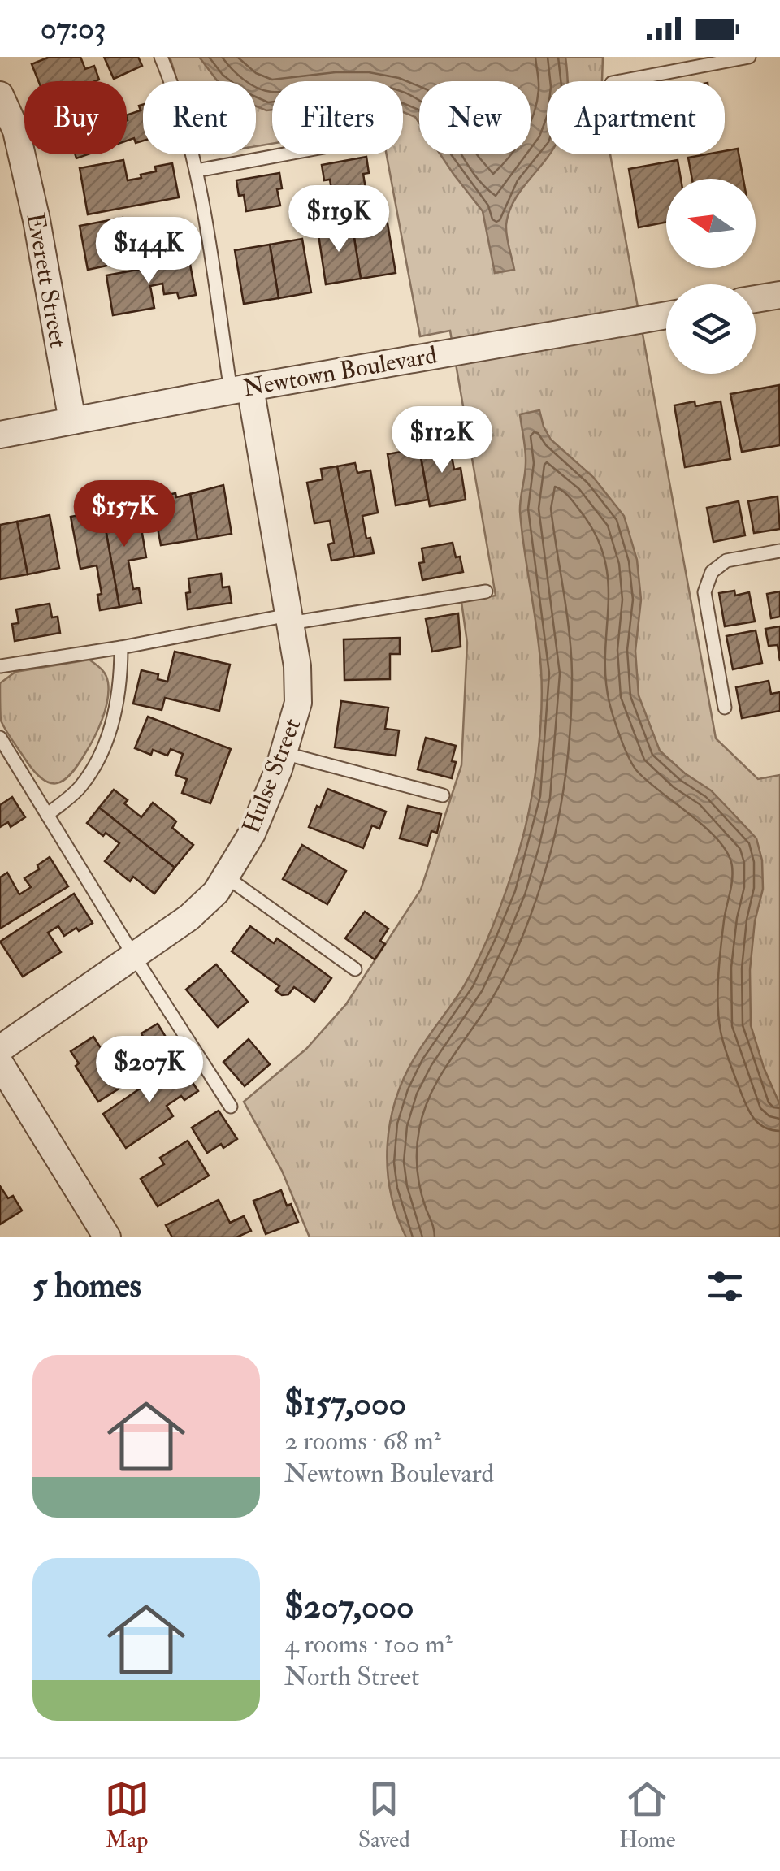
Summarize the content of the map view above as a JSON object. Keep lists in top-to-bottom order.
{
  "streets": {
    "street": ["Everett Street", "Newtown Boulevard", "Hulse Street"]
  },
  "crossings": [
    ["Everett Street", "Newtown Boulevard"],
    ["Newtown Boulevard", "Hulse Street"]
  ],
  "north": "left",
  "page": {
    "status": "07:03",
    "chip": [
      "Buy",
      "Rent",
      "Filters",
      "New",
      "Apartment"
    ],
    "price": [
      "$119K",
      "$144K",
      "$112K",
      "$157K",
      "$207K"
    ],
    "heading": "5 homes",
    "list": [
      {
        "name": "$157,000",
        "note": "2 rooms · 68 m² · Newtown Boulevard"
      },
      {
        "name": "$207,000",
        "note": "4 rooms · 100 m² · North Street"
      }
    ],
    "tabs": ["Map", "Saved", "Home"]
  }
}
